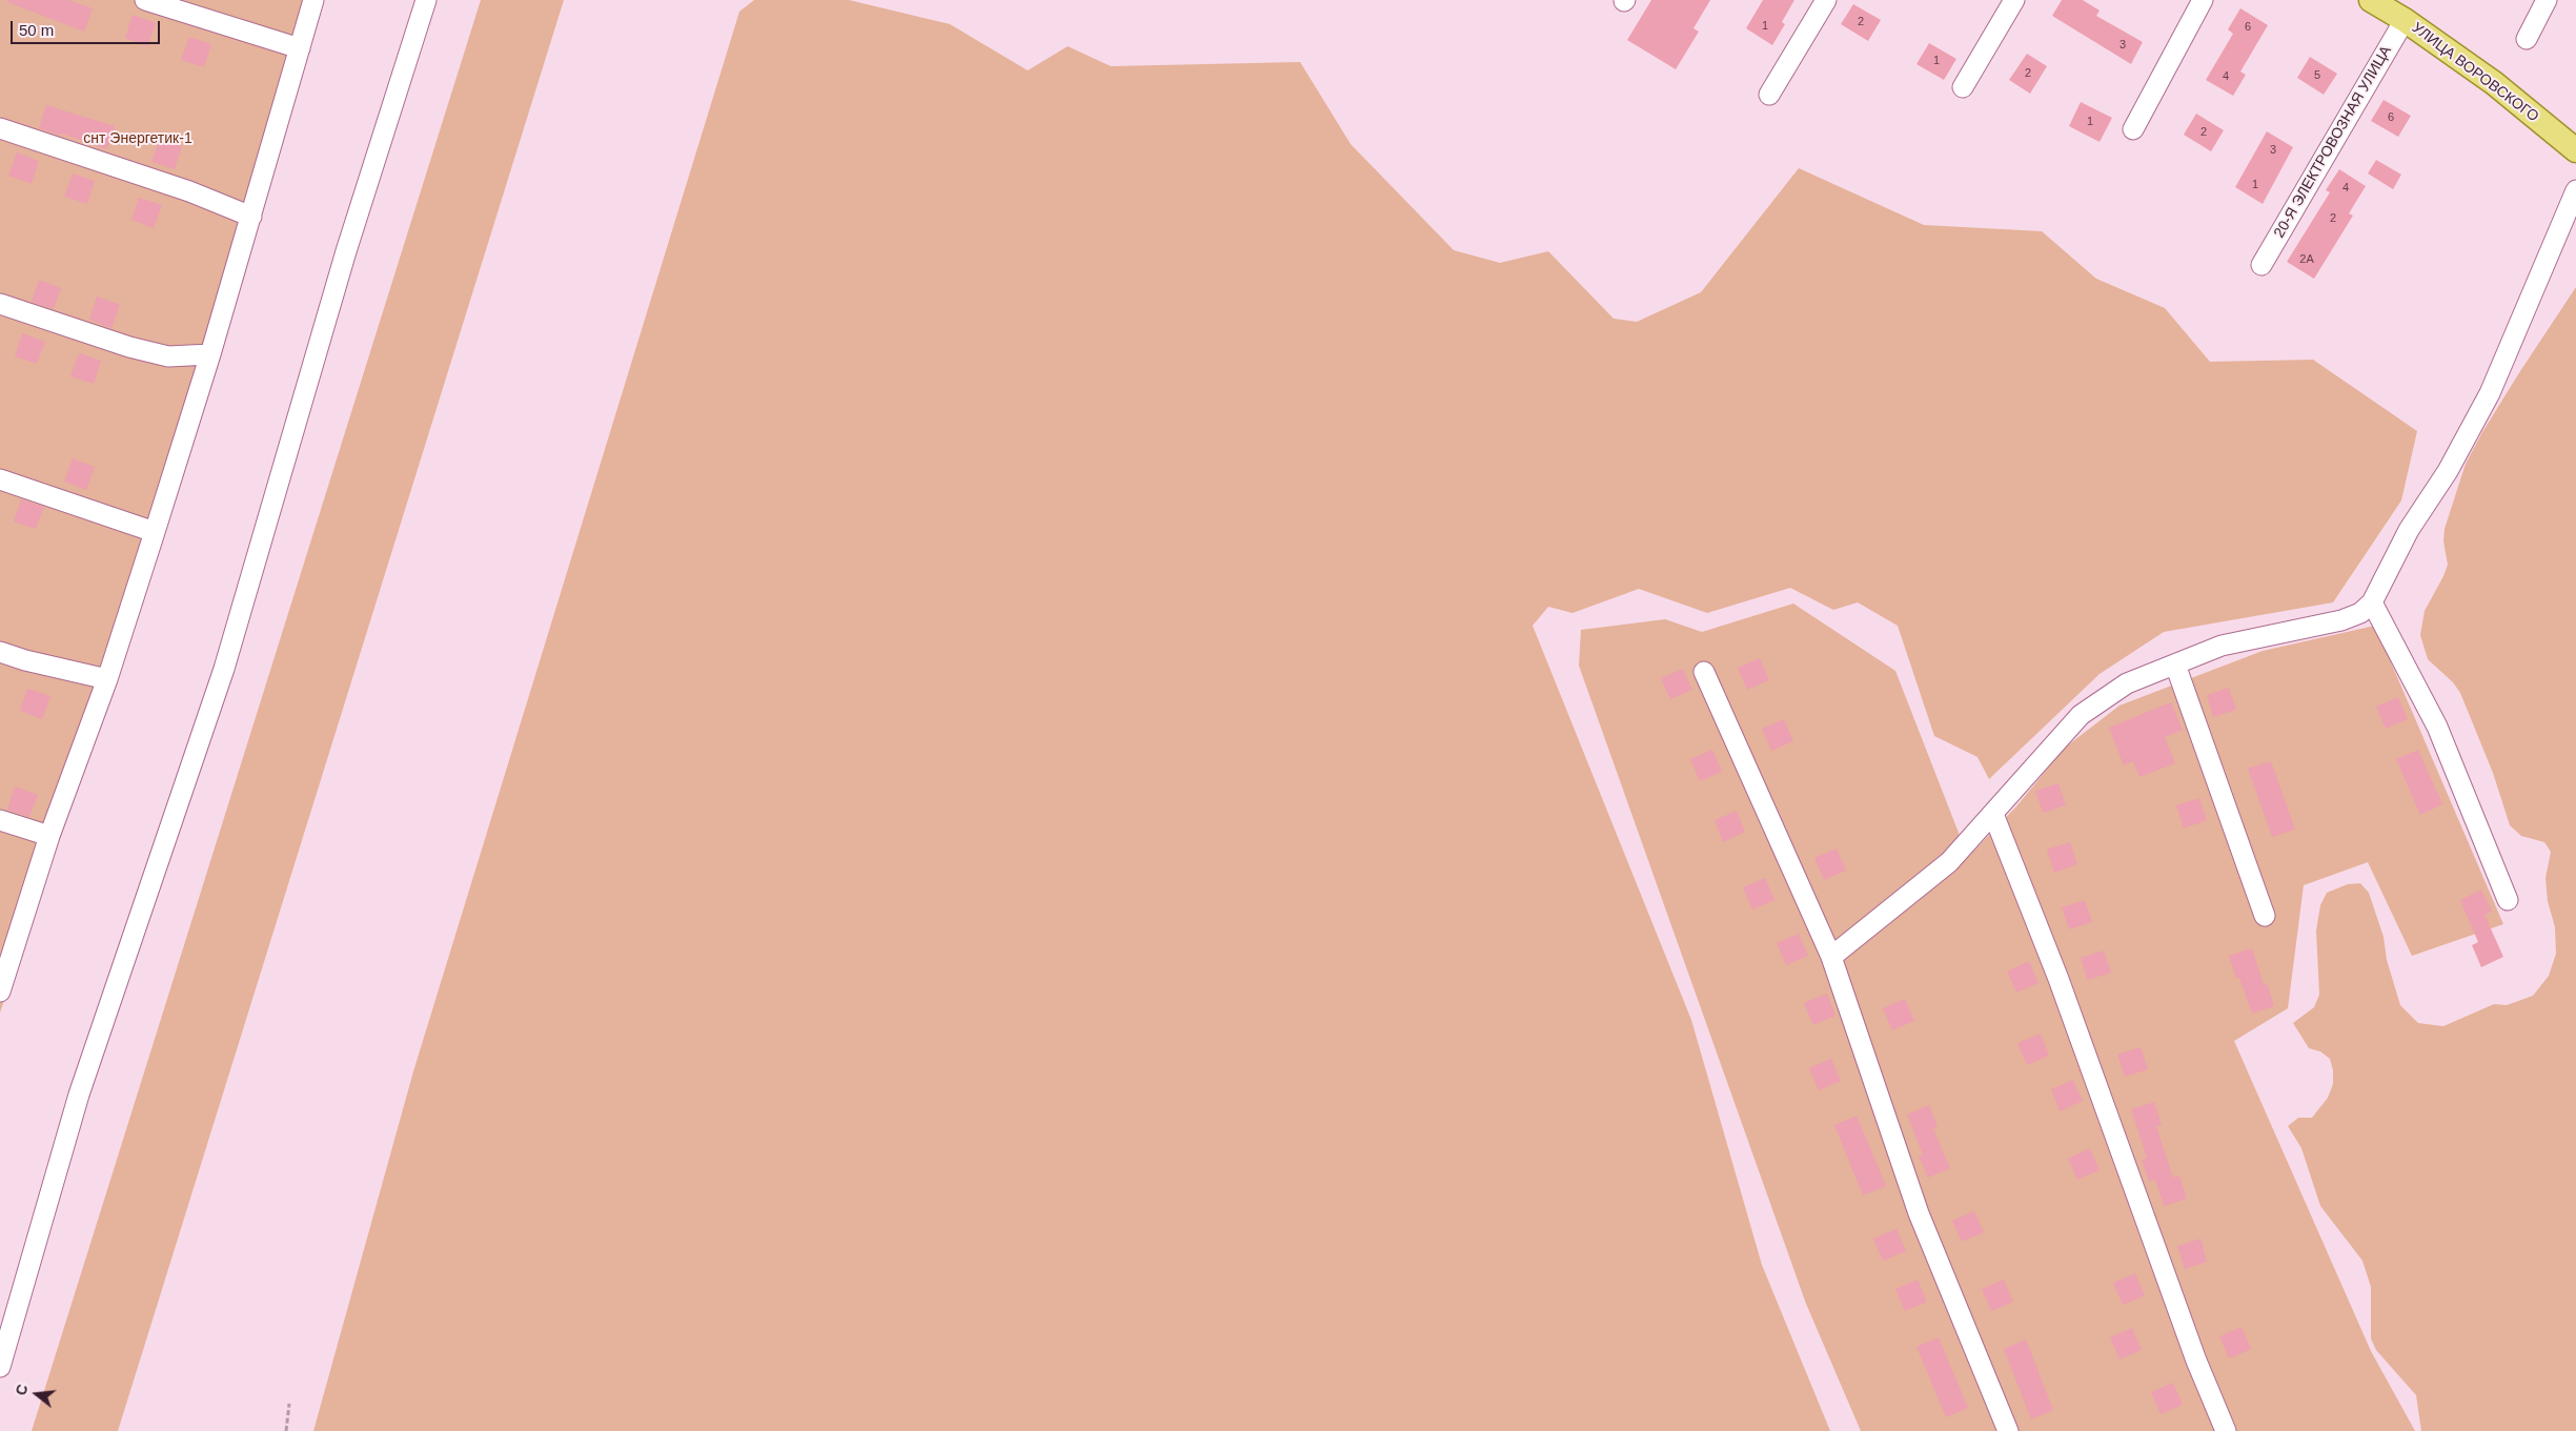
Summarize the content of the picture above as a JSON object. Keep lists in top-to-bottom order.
{
  "streets": {
    "main road": ["УЛИЦА ВОРОВСКОГО"],
    "street": ["20-Я ЭЛЕКТРОВОЗНАЯ УЛИЦА"]
  },
  "crossings": [
    ["УЛИЦА ВОРОВСКОГО", "20-Я ЭЛЕКТРОВОЗНАЯ УЛИЦА"]
  ],
  "parks": ["снт Энергетик-1"],
  "house_numbers": [
    "2",
    "1",
    "6",
    "3",
    "1",
    "2",
    "5",
    "4",
    "6",
    "1",
    "2",
    "3",
    "1",
    "4",
    "2",
    "2А"
  ],
  "scale_bar": "50 m",
  "north": "left"
}
